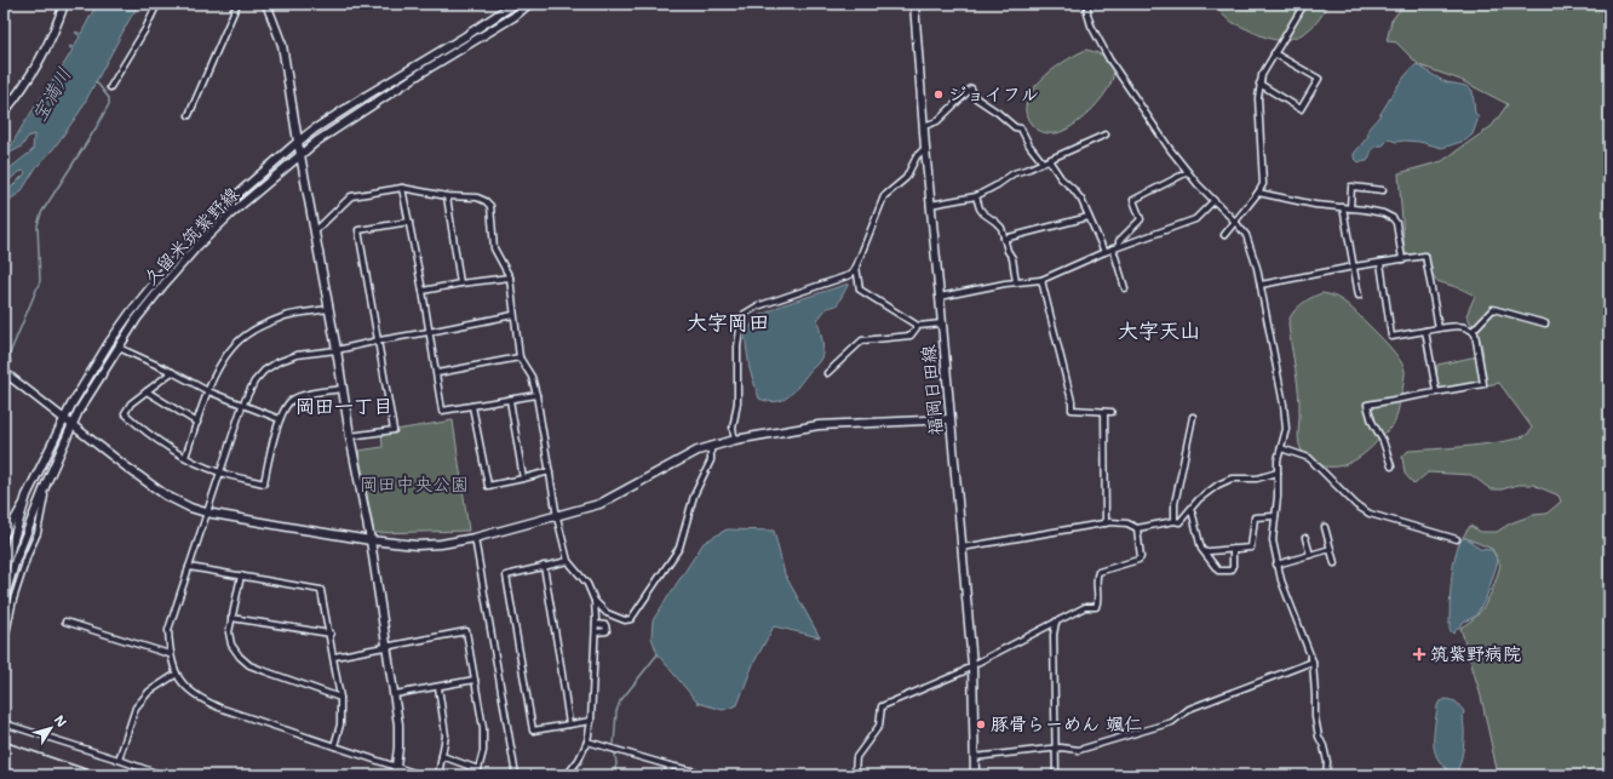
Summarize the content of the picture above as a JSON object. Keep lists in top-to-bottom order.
{
  "streets": {
    "main road": ["久留米筑紫野線", "福岡日田線"]
  },
  "districts": ["大字岡田", "大字天山", "岡田一丁目"],
  "water": ["宝満川"],
  "parks": ["岡田中央公園"],
  "places": {
    "other": ["ジョイフル", "豚骨らーめん 颯仁"],
    "health": ["筑紫野病院"]
  },
  "north": "top right"
}
